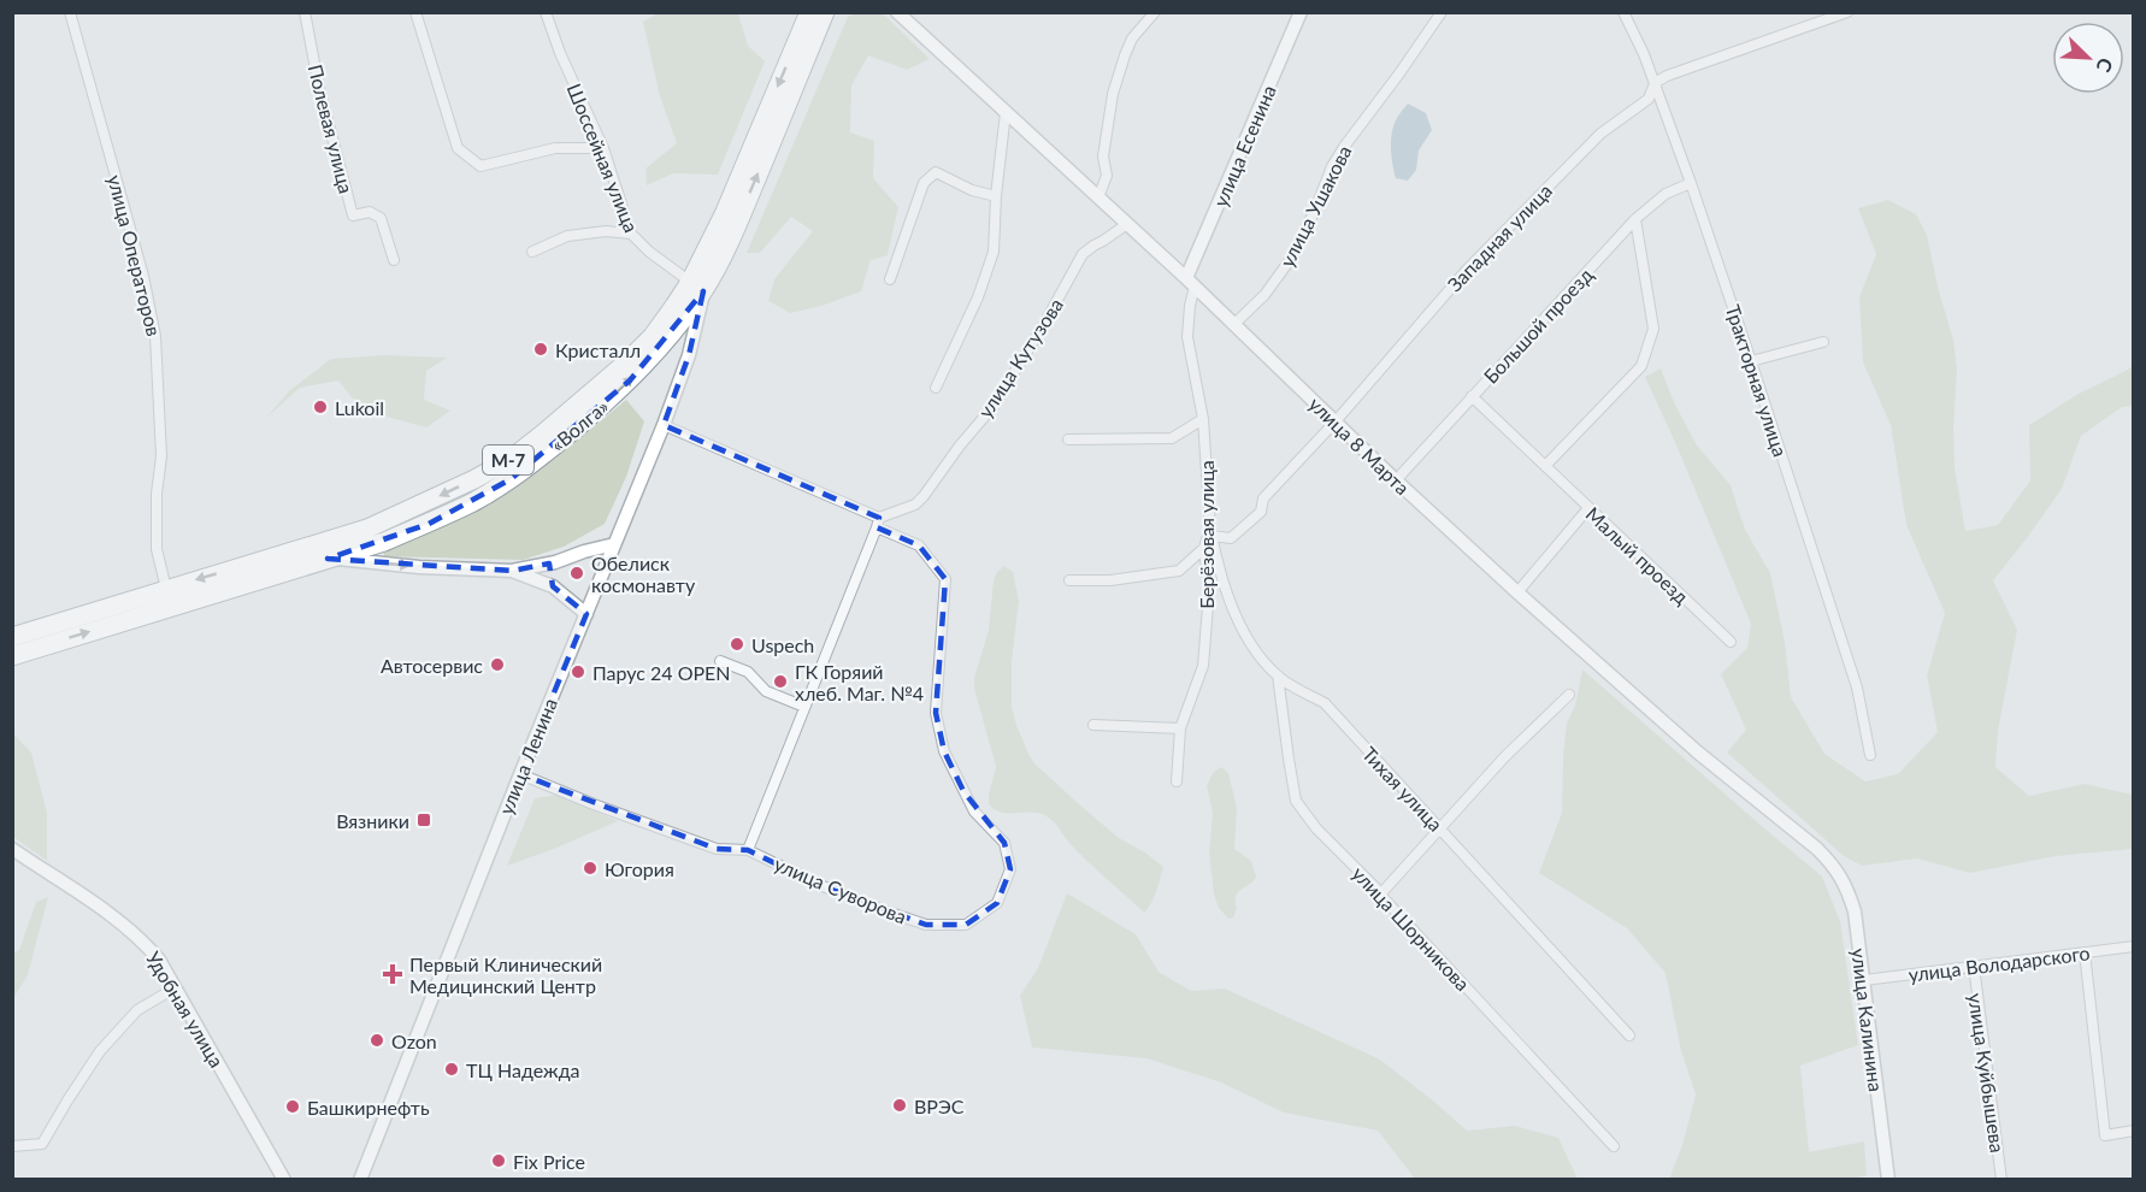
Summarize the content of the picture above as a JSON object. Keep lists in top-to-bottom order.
{
  "streets": {
    "highway": ["«Волга»", "М-7"],
    "main road": [
      "улица Есенина",
      "улица 8 Марта",
      "улица Ленина",
      "Удобная улица",
      "улица Калинина"
    ],
    "street": [
      "Полевая улица",
      "Шоссейная улица",
      "улица Ушакова",
      "Западная улица",
      "улица Операторов",
      "Большой проезд",
      "улица Кутузова",
      "Тракторная улица",
      "Берёзовая улица",
      "Малый проезд",
      "Тихая улица",
      "улица Суворова",
      "улица Шорникова",
      "улица Володарского",
      "улица Куйбышева"
    ]
  },
  "crossings": [
    ["улица Есенина", "улица 8 Марта"],
    ["улица Есенина", "Берёзовая улица"],
    ["Шоссейная улица", "«Волга»"],
    ["Шоссейная улица", "улица Ленина"],
    ["улица Ушакова", "улица 8 Марта"],
    ["Западная улица", "Тракторная улица"],
    ["Западная улица", "улица 8 Марта"],
    ["Западная улица", "Берёзовая улица"],
    ["Западная улица", "Тихая улица"],
    ["улица Операторов", "«Волга»"],
    ["Большой проезд", "Тракторная улица"],
    ["Большой проезд", "улица 8 Марта"],
    ["Большой проезд", "Малый проезд"],
    ["улица Кутузова", "улица 8 Марта"],
    ["улица Кутузова", "улица Суворова"],
    ["«Волга»", "улица Ленина"],
    ["улица 8 Марта", "Берёзовая улица"],
    ["улица 8 Марта", "улица Калинина"],
    ["Берёзовая улица", "Тихая улица"],
    ["улица Ленина", "улица Суворова"],
    ["Тихая улица", "улица Шорникова"],
    ["улица Володарского", "улица Калинина"],
    ["улица Володарского", "улица Куйбышева"]
  ],
  "places": {
    "other": [
      "Кристалл",
      "Lukoil",
      "Обелиск космонавту",
      "Uspech",
      "Автосервис",
      "Парус 24 OPEN",
      "ГК Горяий хлеб. Маг. №4",
      "Югория",
      "Ozon",
      "ТЦ Надежда",
      "ВРЭС",
      "Башкирнефть",
      "Fix Price"
    ],
    "transit": ["Вязники"],
    "health": ["Первый Клинический Медицинский Центр"]
  },
  "north": "bottom right"
}
